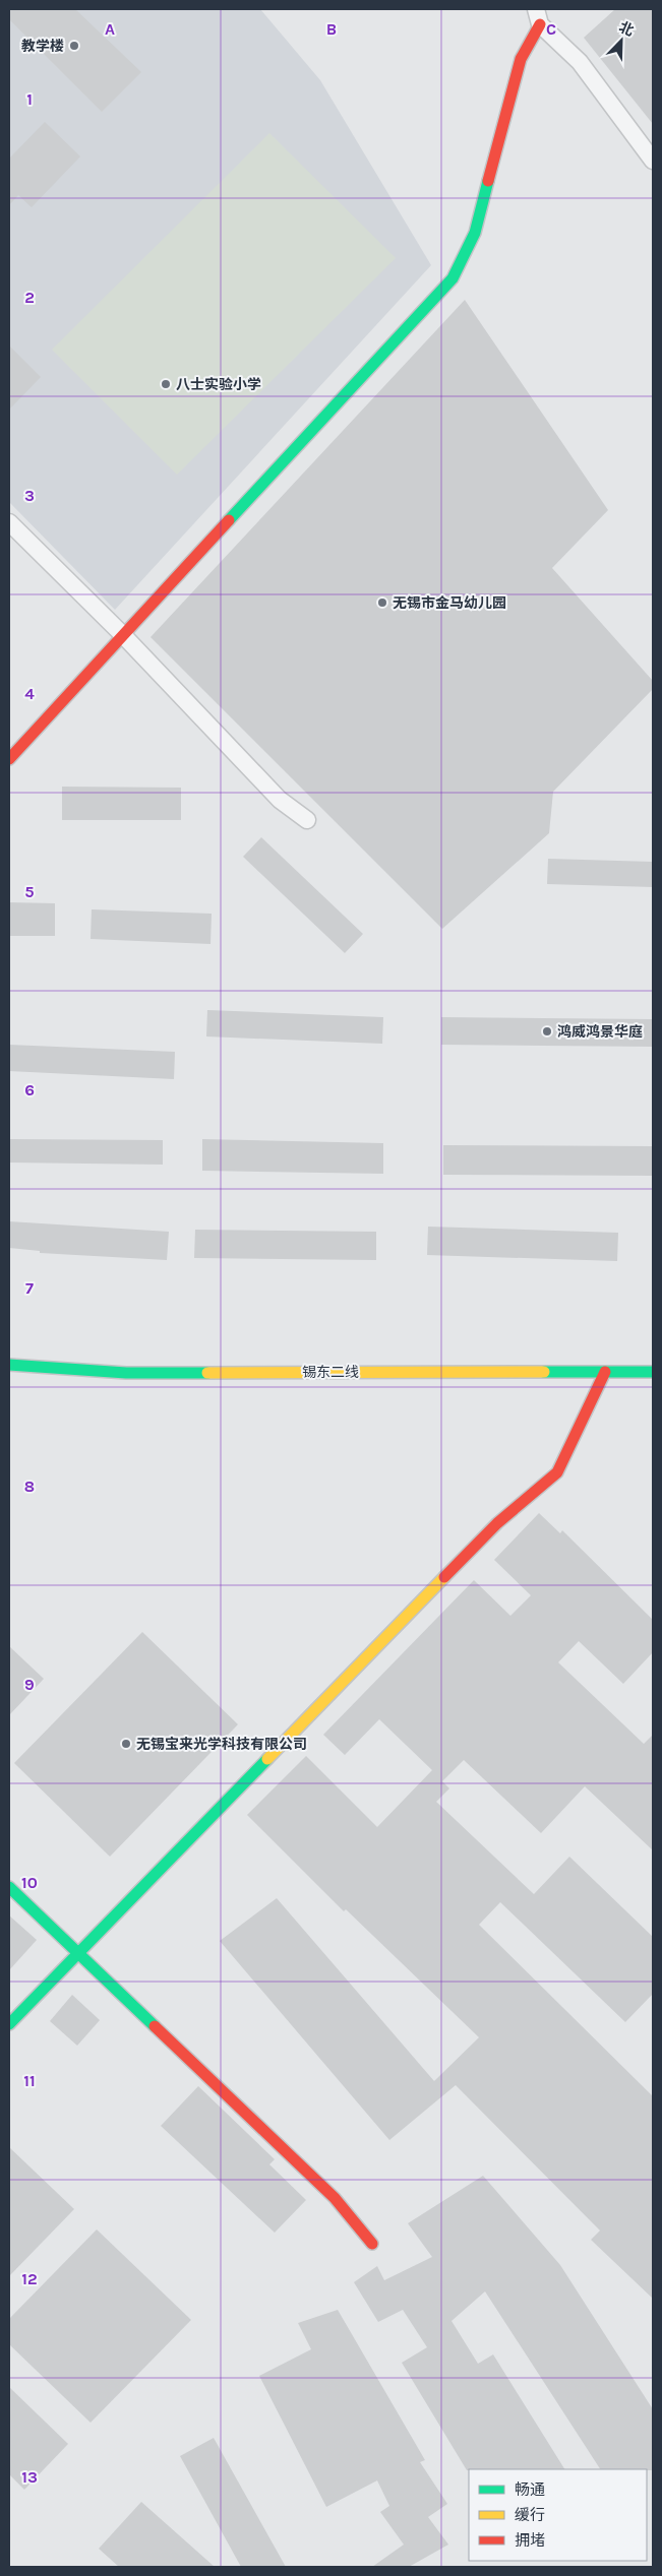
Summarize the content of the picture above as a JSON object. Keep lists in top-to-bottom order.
{
  "streets": {
    "street": ["锡东二线"]
  },
  "places": [
    "教学楼",
    "八士实验小学",
    "无锡市金马幼儿园",
    "鸿威鸿景华庭",
    "无锡宝来光学科技有限公司"
  ],
  "legend": ["畅通", "缓行", "拥堵"],
  "north": "top right",
  "grid": {
    "columns": ["A", "B", "C"],
    "rows": [
      "1",
      "2",
      "3",
      "4",
      "5",
      "6",
      "7",
      "8",
      "9",
      "10",
      "11",
      "12",
      "13"
    ]
  }
}
